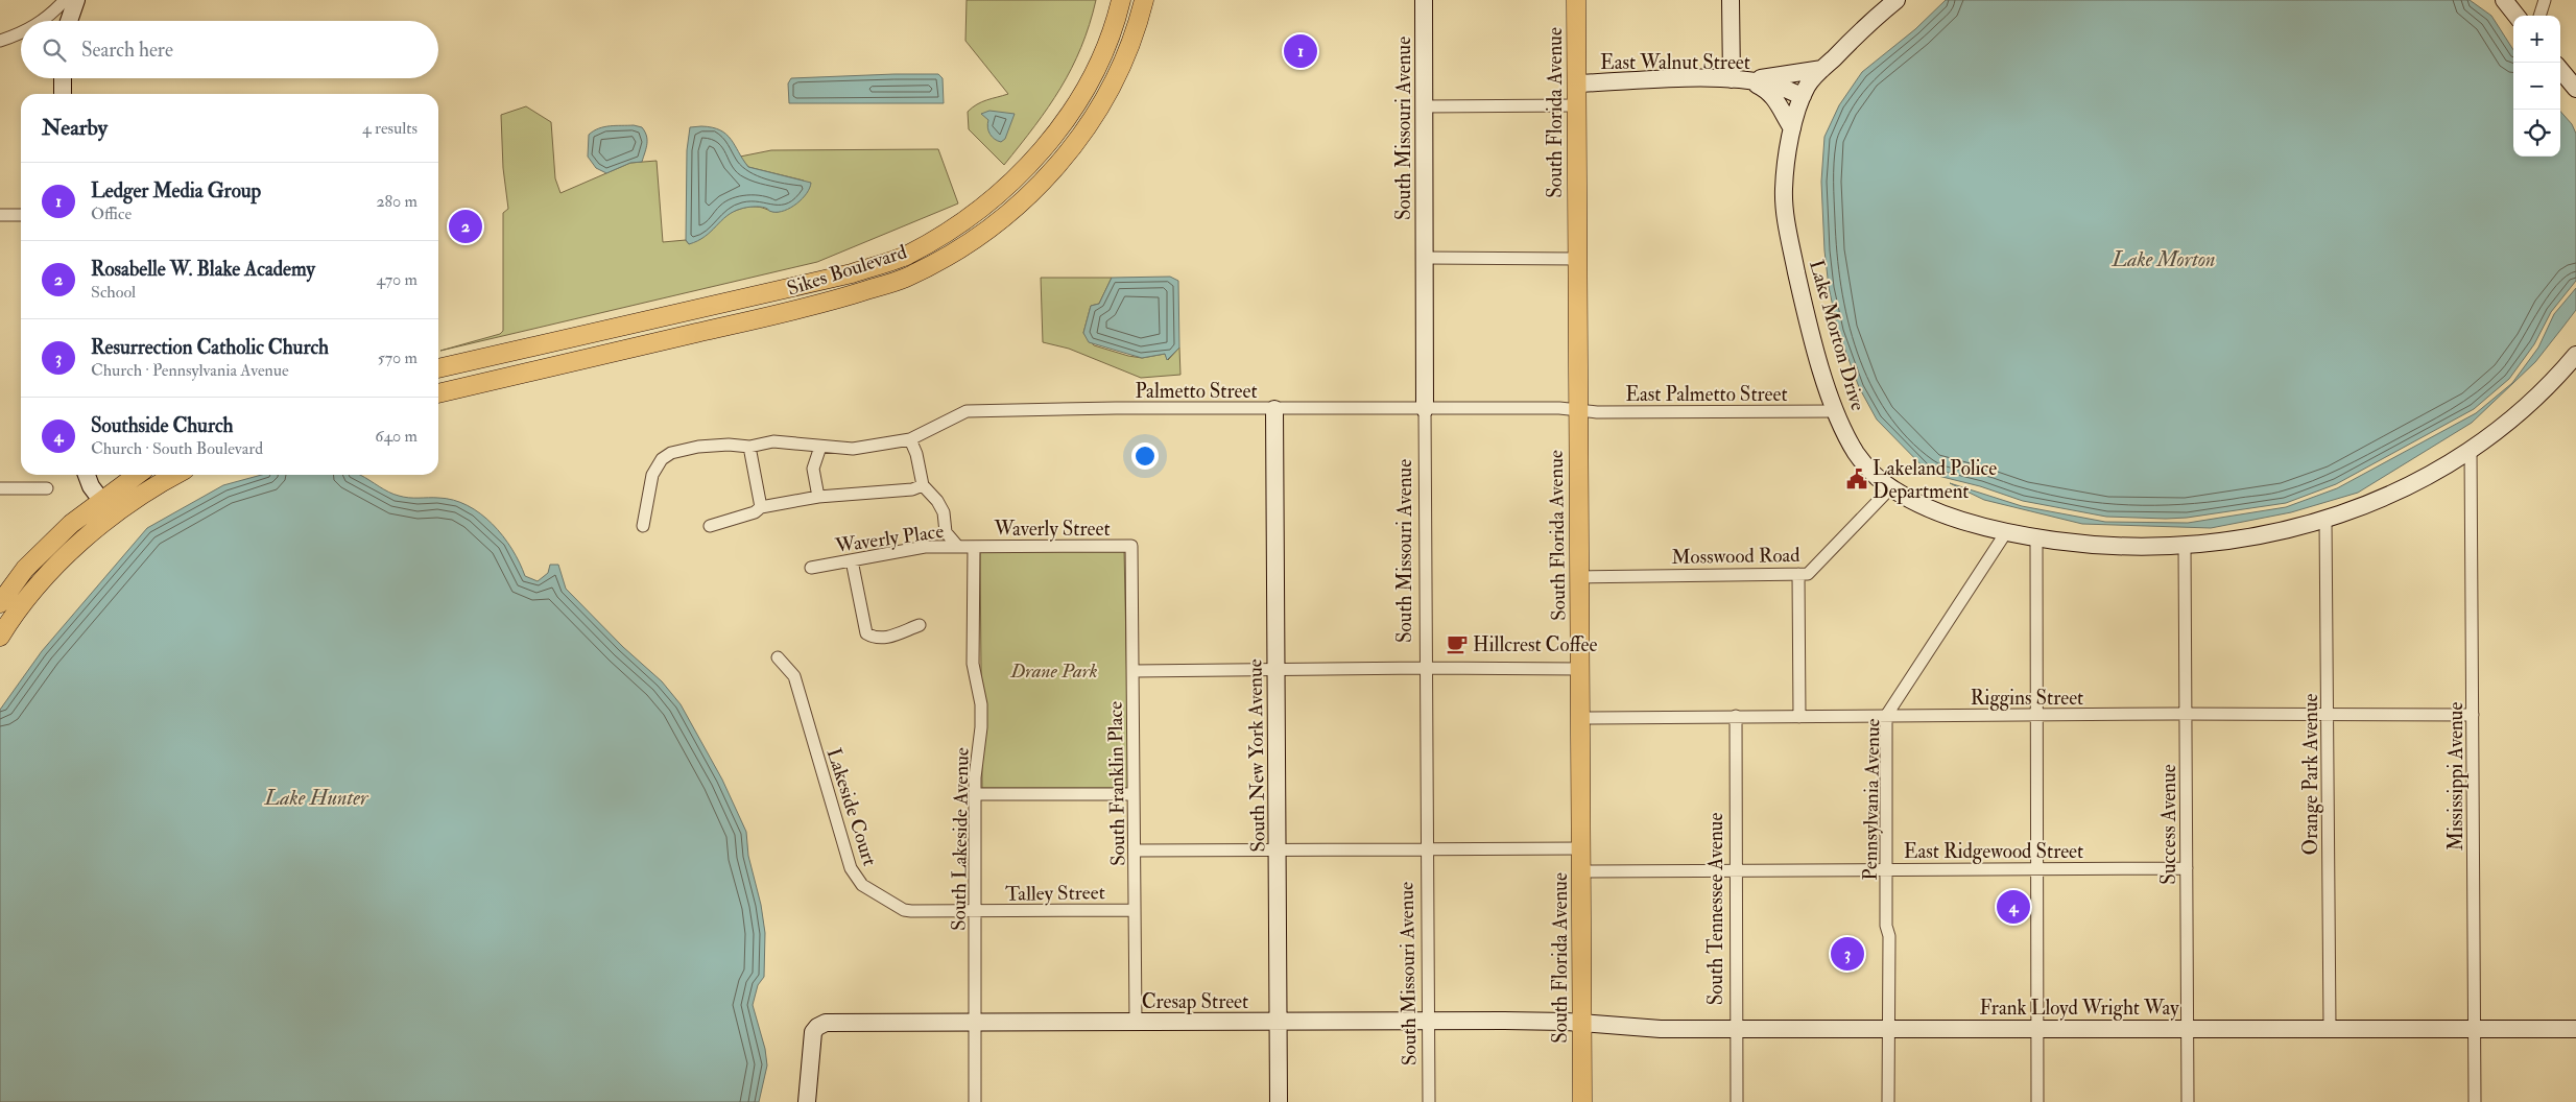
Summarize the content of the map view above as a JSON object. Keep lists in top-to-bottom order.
{
  "streets": {
    "main road": ["South Florida Avenue", "Sikes Boulevard"],
    "street": [
      "East Walnut Street",
      "South Missouri Avenue",
      "Lake Morton Drive",
      "Palmetto Street",
      "East Palmetto Street",
      "Waverly Street",
      "Waverly Place",
      "Mosswood Road",
      "Riggins Street",
      "South New York Avenue",
      "Orange Park Avenue",
      "Mississippi Avenue",
      "South Franklin Place",
      "Pennsylvania Avenue",
      "Lakeside Court",
      "Success Avenue",
      "South Lakeside Avenue",
      "East Ridgewood Street",
      "Talley Street",
      "South Tennessee Avenue",
      "Cresap Street",
      "Frank Lloyd Wright Way"
    ]
  },
  "crossings": [
    ["East Walnut Street", "South Florida Avenue"],
    ["East Walnut Street", "Lake Morton Drive"],
    ["South Florida Avenue", "Palmetto Street"],
    ["South Florida Avenue", "East Palmetto Street"],
    ["South Florida Avenue", "Mosswood Road"],
    ["South Florida Avenue", "Riggins Street"],
    ["South Florida Avenue", "East Ridgewood Street"],
    ["South Florida Avenue", "Cresap Street"],
    ["South Florida Avenue", "Frank Lloyd Wright Way"],
    ["South Missouri Avenue", "Palmetto Street"],
    ["South Missouri Avenue", "Cresap Street"],
    ["Lake Morton Drive", "East Palmetto Street"],
    ["Lake Morton Drive", "Mosswood Road"],
    ["Lake Morton Drive", "Orange Park Avenue"],
    ["Lake Morton Drive", "Mississippi Avenue"],
    ["Lake Morton Drive", "Pennsylvania Avenue"],
    ["Lake Morton Drive", "Success Avenue"],
    ["Palmetto Street", "East Palmetto Street"],
    ["Palmetto Street", "South New York Avenue"],
    ["Waverly Street", "Waverly Place"],
    ["Waverly Street", "South Franklin Place"],
    ["Waverly Street", "South Lakeside Avenue"],
    ["Waverly Place", "South Lakeside Avenue"],
    ["Riggins Street", "Orange Park Avenue"],
    ["Riggins Street", "Mississippi Avenue"],
    ["Riggins Street", "Pennsylvania Avenue"],
    ["Riggins Street", "Success Avenue"],
    ["Riggins Street", "South Tennessee Avenue"],
    ["South New York Avenue", "Cresap Street"],
    ["Orange Park Avenue", "Frank Lloyd Wright Way"],
    ["Mississippi Avenue", "Frank Lloyd Wright Way"],
    ["South Franklin Place", "Talley Street"],
    ["South Franklin Place", "Cresap Street"],
    ["Pennsylvania Avenue", "East Ridgewood Street"],
    ["Pennsylvania Avenue", "Frank Lloyd Wright Way"],
    ["Lakeside Court", "South Lakeside Avenue"],
    ["Lakeside Court", "Talley Street"],
    ["Success Avenue", "East Ridgewood Street"],
    ["Success Avenue", "Frank Lloyd Wright Way"],
    ["South Lakeside Avenue", "Talley Street"],
    ["South Lakeside Avenue", "Cresap Street"],
    ["East Ridgewood Street", "South Tennessee Avenue"],
    ["South Tennessee Avenue", "Frank Lloyd Wright Way"],
    ["Cresap Street", "Frank Lloyd Wright Way"]
  ],
  "water": ["Lake Morton", "Lake Hunter"],
  "parks": ["Drane Park"],
  "places": {
    "public building": ["Lakeland Police Department"],
    "cafe": ["Hillcrest Coffee"]
  },
  "page": {
    "map_buttons": ["+", "−"],
    "search": "Search here",
    "pins": [
      "1",
      "2",
      "4",
      "3"
    ],
    "heading": ["Nearby", "4 results"],
    "list": [
      {
        "mark": "1",
        "name": "Ledger Media Group",
        "note": "Office",
        "value": "280 m"
      },
      {
        "mark": "2",
        "name": "Rosabelle W. Blake Academy",
        "note": "School",
        "value": "470 m"
      },
      {
        "mark": "3",
        "name": "Resurrection Catholic Church",
        "note": "Church · Pennsylvania Avenue",
        "value": "570 m"
      },
      {
        "mark": "4",
        "name": "Southside Church",
        "note": "Church · South Boulevard",
        "value": "640 m"
      }
    ]
  }
}
